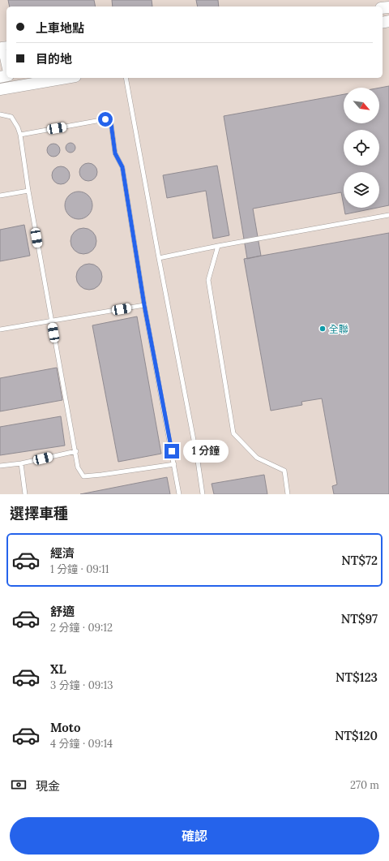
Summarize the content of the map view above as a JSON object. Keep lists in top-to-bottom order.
{
  "places": ["全聯"],
  "north": "bottom right",
  "page": {
    "banner": ["上車地點", "目的地"],
    "bubble": "1 分鐘",
    "heading": "選擇車種",
    "list": [
      {
        "name": "經濟",
        "note": "1 分鐘 · 09:11",
        "value": "NT$72"
      },
      {
        "name": "舒適",
        "note": "2 分鐘 · 09:12",
        "value": "NT$97"
      },
      {
        "name": "XL",
        "note": "3 分鐘 · 09:13",
        "value": "NT$123"
      },
      {
        "name": "Moto",
        "note": "4 分鐘 · 09:14",
        "value": "NT$120"
      }
    ],
    "pay": ["現金", "270 m"],
    "buttons": "確認"
  }
}
